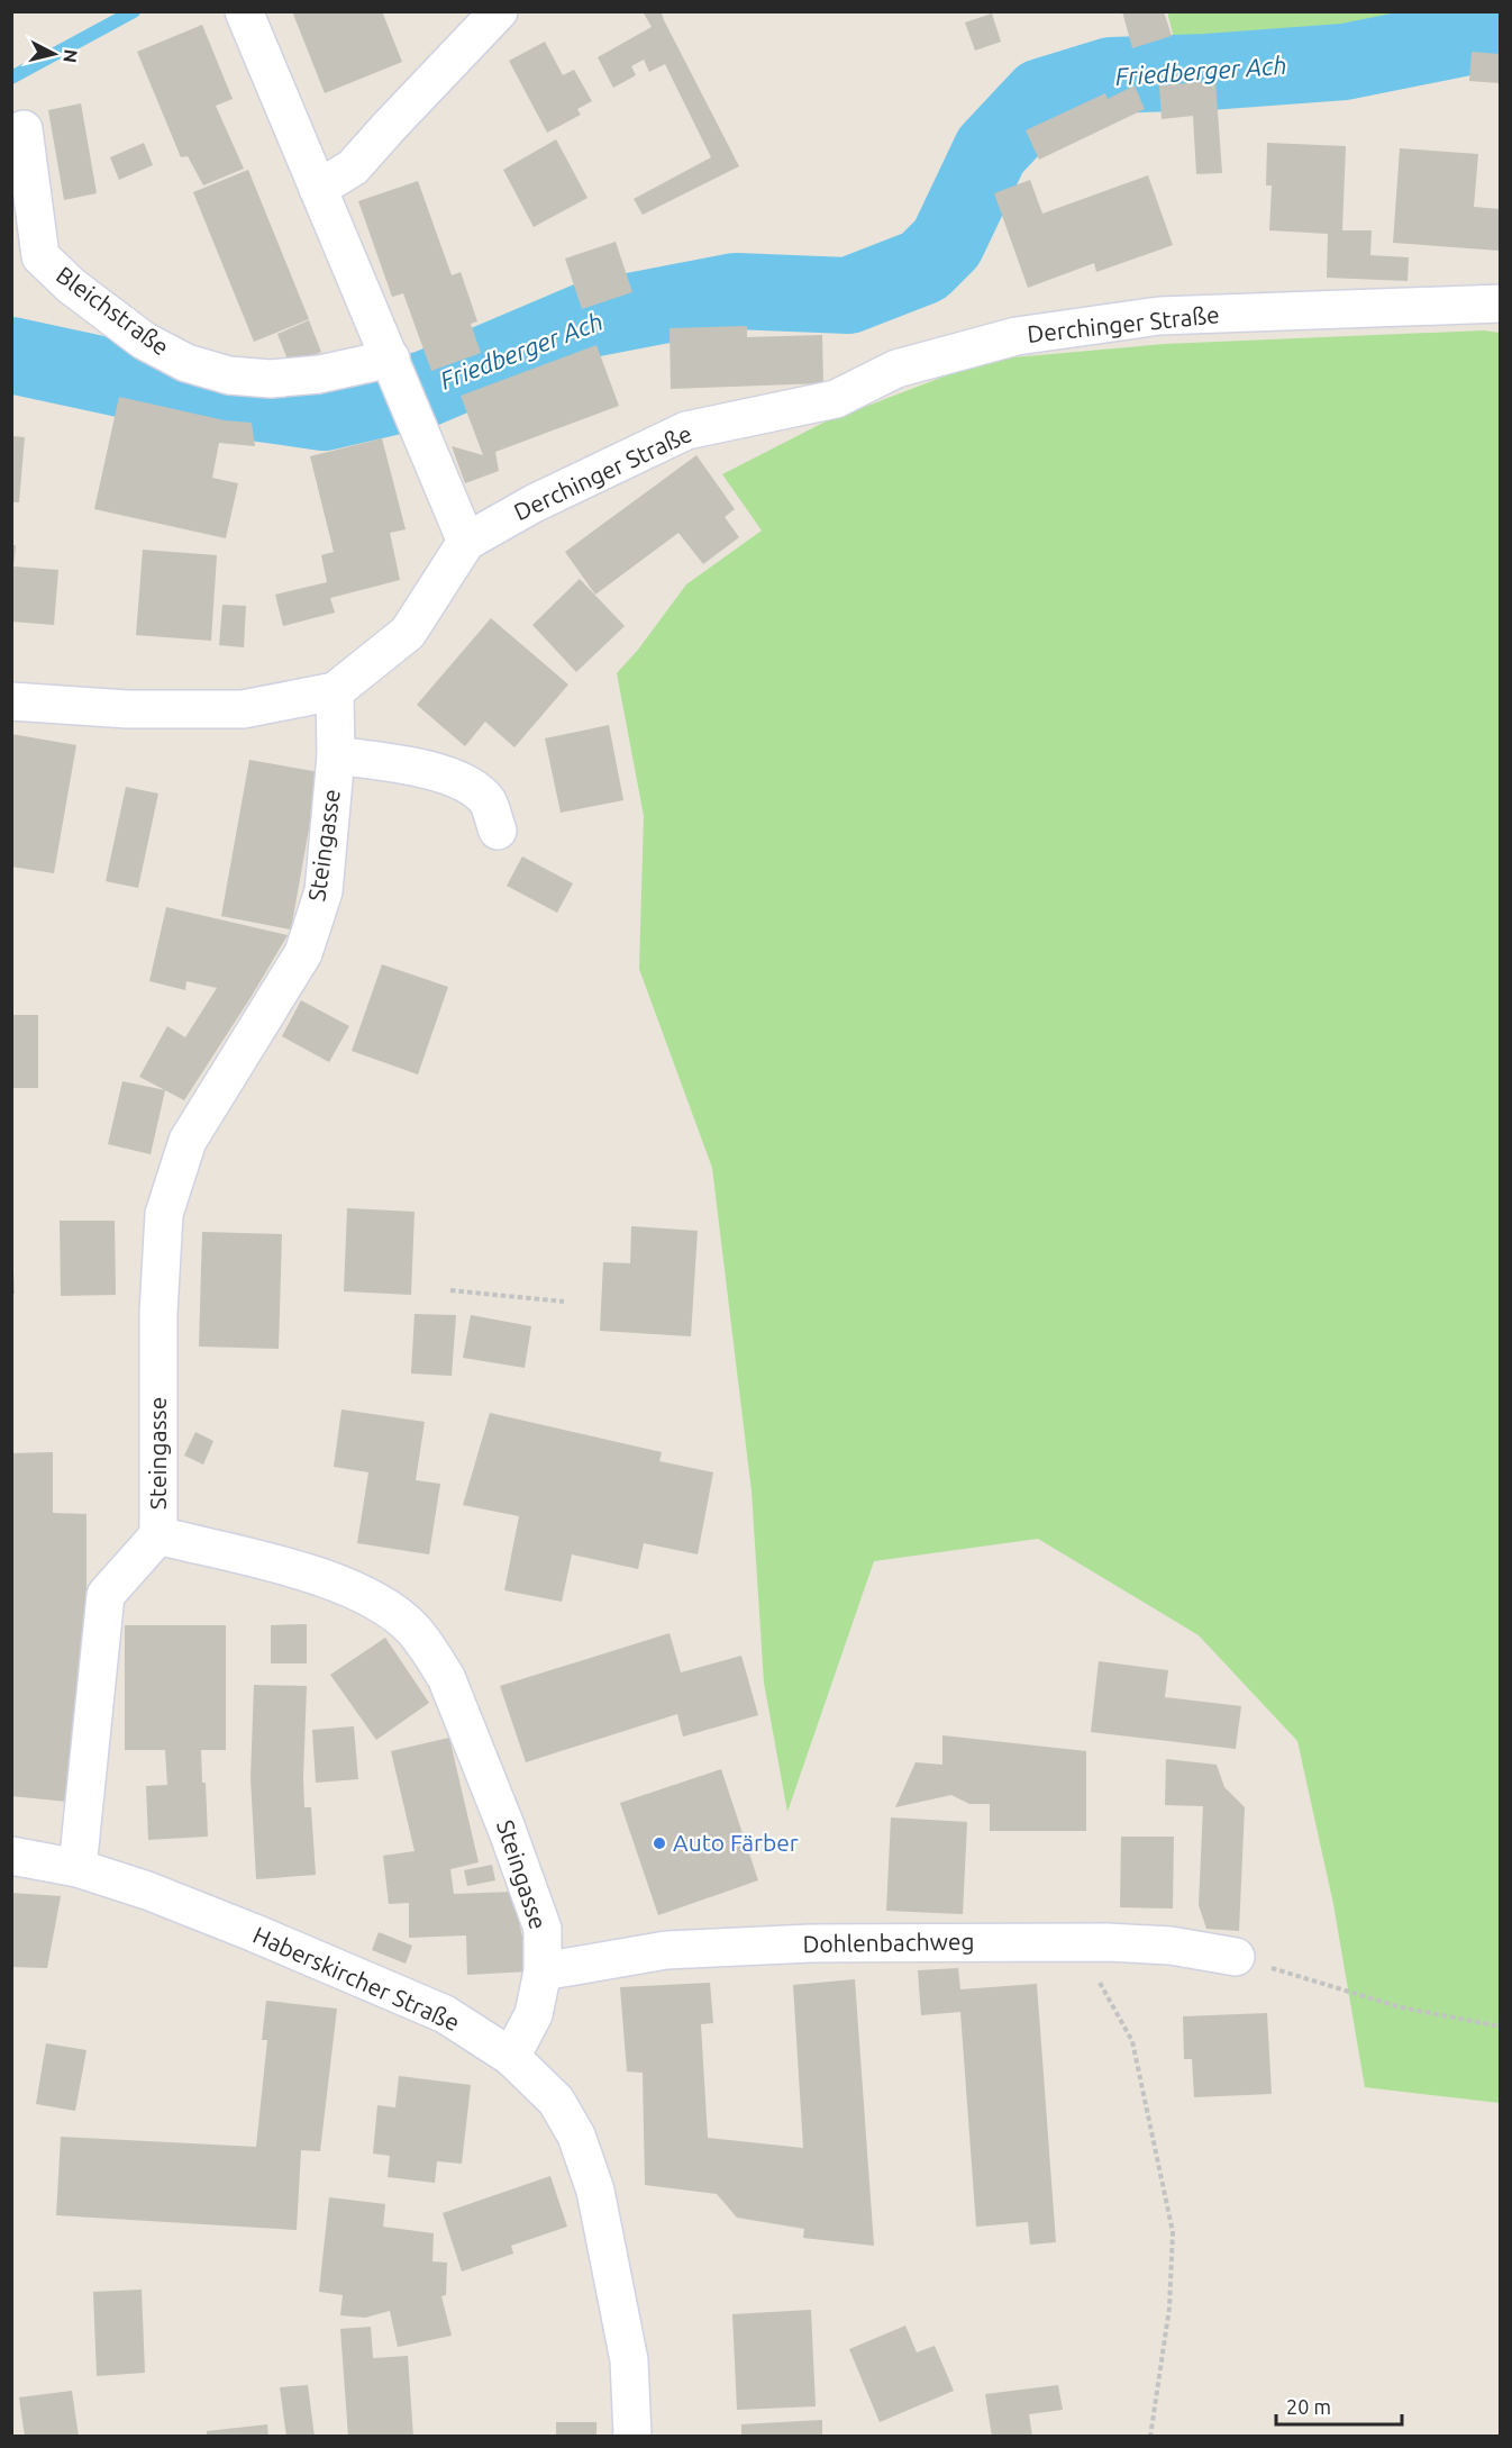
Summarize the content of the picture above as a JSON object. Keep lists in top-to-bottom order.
{
  "streets": {
    "street": [
      "Bleichstraße",
      "Derchinger Straße",
      "Steingasse",
      "Dohlenbachweg",
      "Haberskircher Straße"
    ]
  },
  "crossings": [
    ["Derchinger Straße", "Steingasse"],
    ["Steingasse", "Dohlenbachweg"],
    ["Steingasse", "Haberskircher Straße"]
  ],
  "water": ["Friedberger Ach"],
  "places": ["Auto Färber"],
  "scale_bar": "20 m",
  "north": "right"
}
